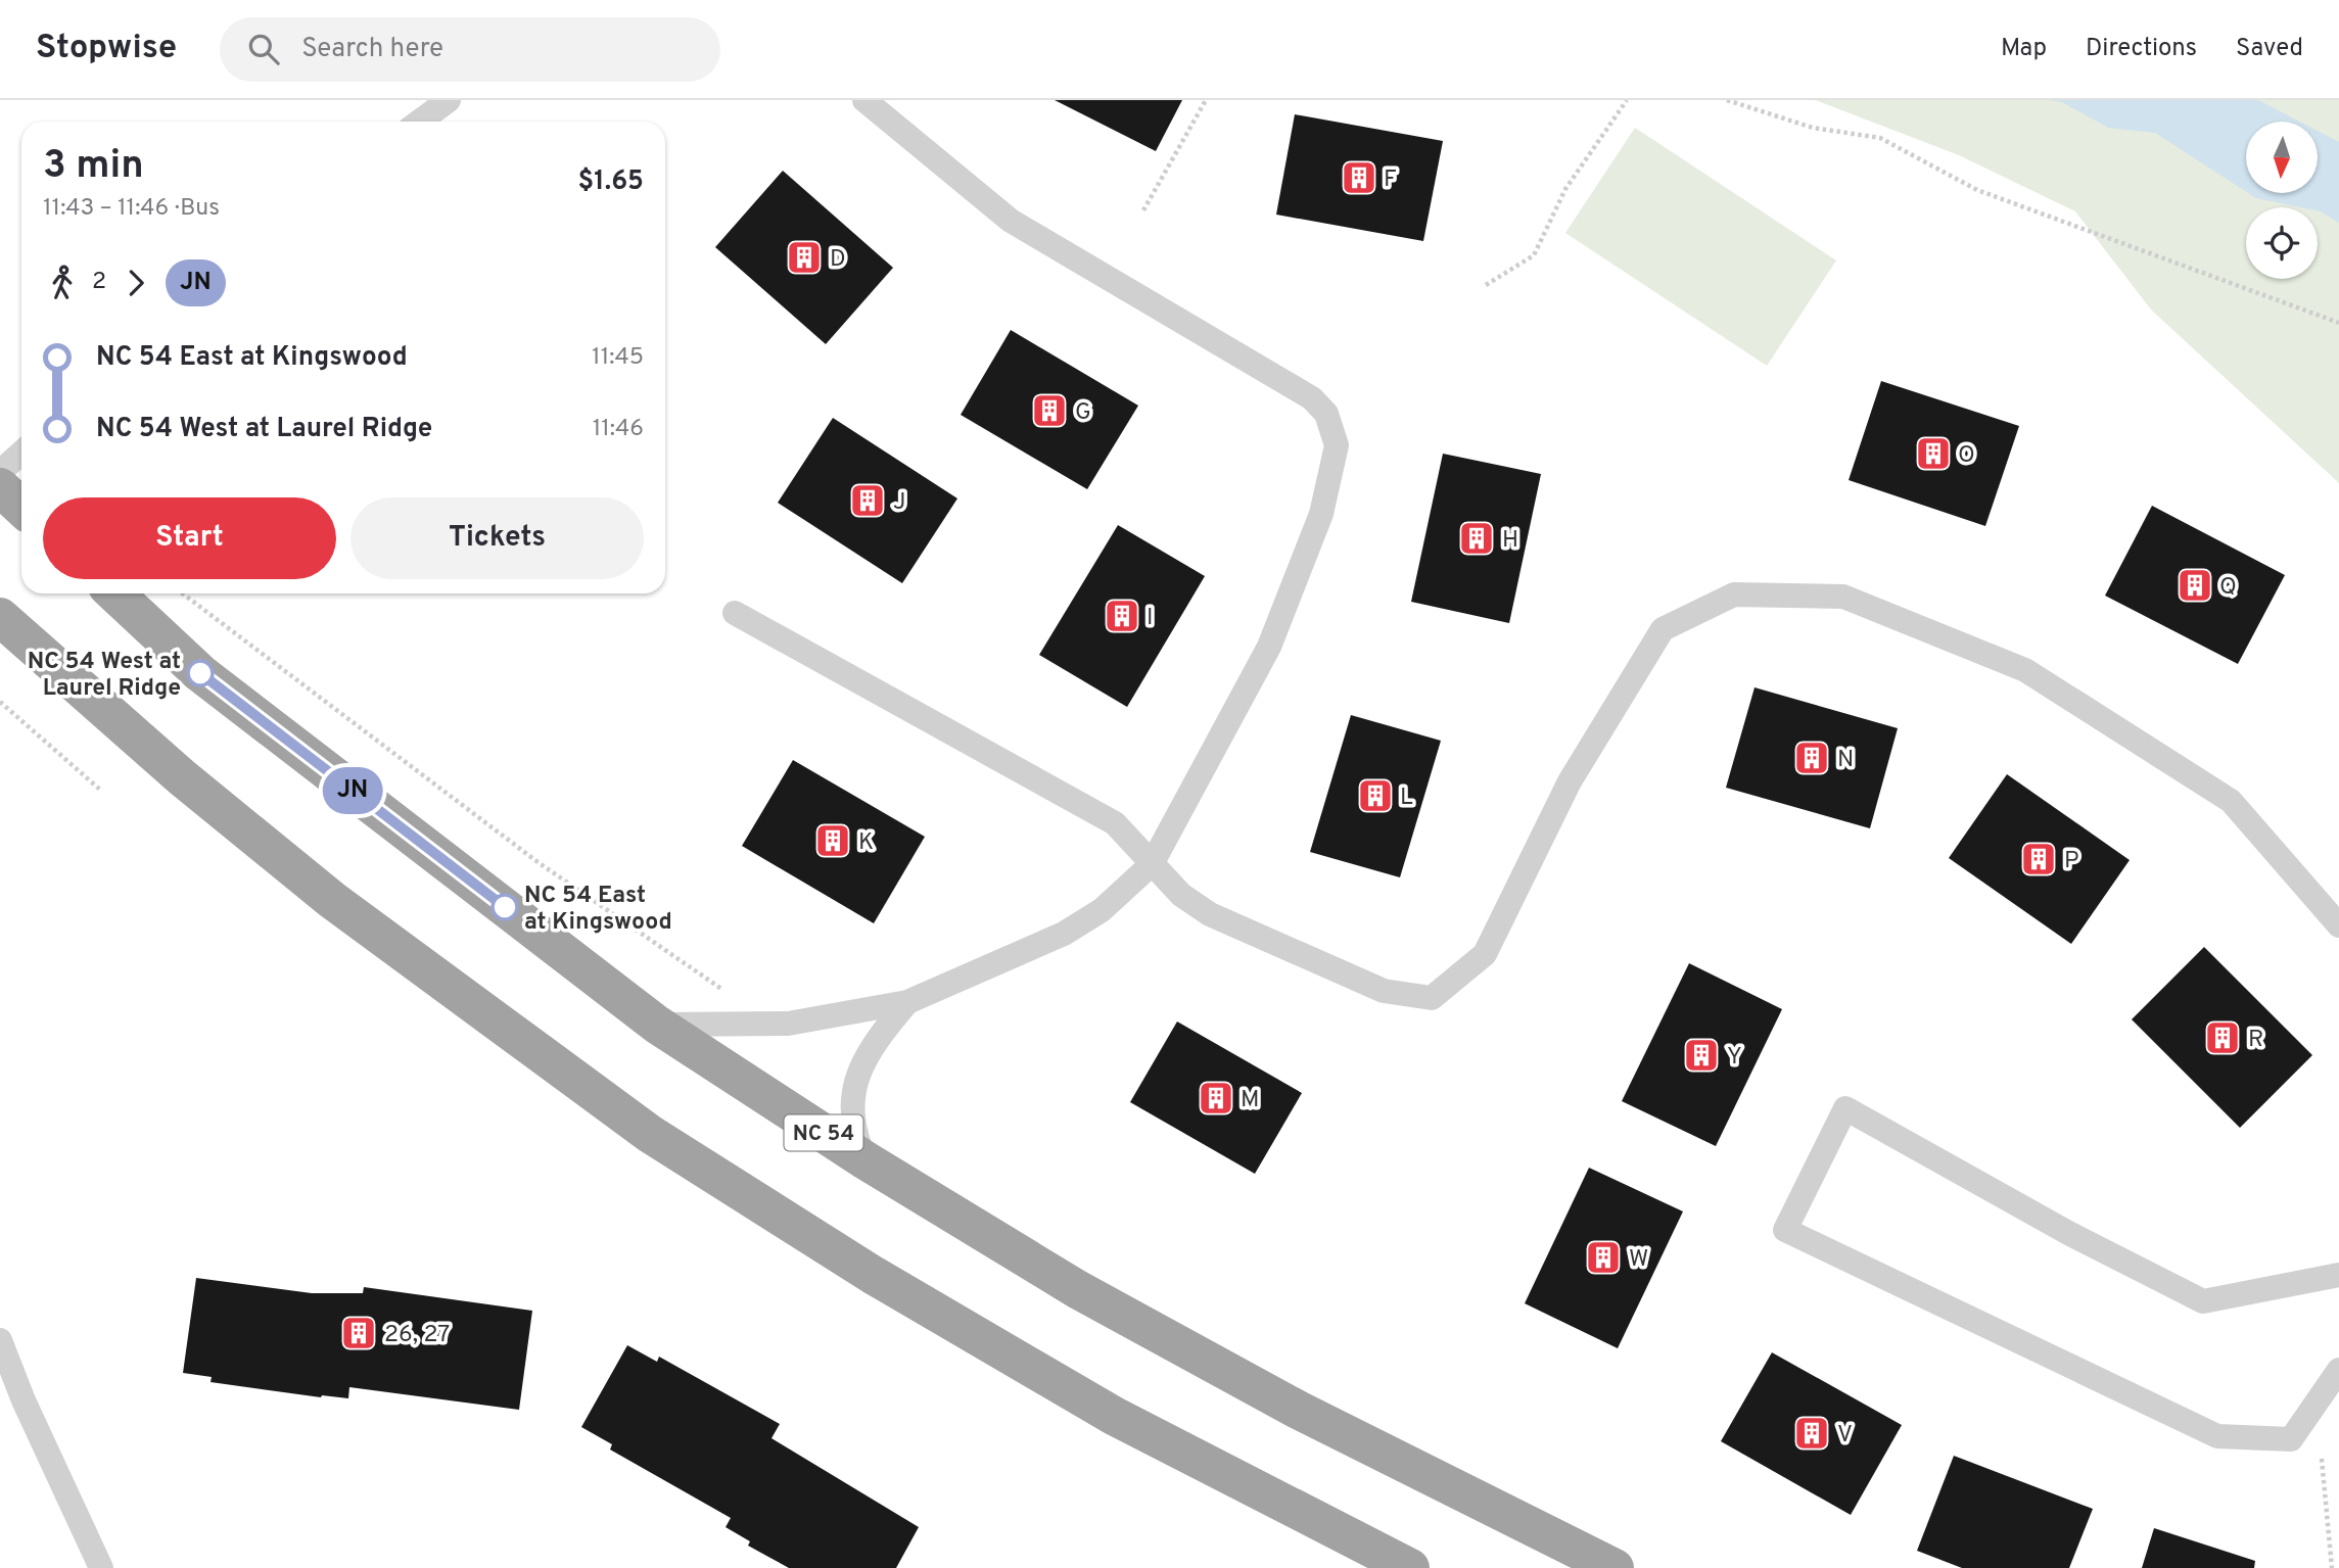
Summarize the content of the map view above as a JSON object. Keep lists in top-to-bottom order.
{
  "streets": {
    "highway": ["NC 54"]
  },
  "places": {
    "building": [
      "F",
      "D",
      "G",
      "O",
      "J",
      "H",
      "Q",
      "I",
      "N",
      "L",
      "K",
      "P",
      "R",
      "Y",
      "M",
      "W",
      "26, 27",
      "V"
    ],
    "other": ["NC 54 West at Laurel Ridge", "NC 54 East at Kingswood"]
  },
  "lines": ["bus line JN"],
  "north": "bottom",
  "page": {
    "header": "Stopwise",
    "search": "Search here",
    "nav": ["Map", "Directions", "Saved"],
    "on_map": "JN",
    "heading": ["3 min", "11:43 – 11:46 · Bus", "$1.65"],
    "legs": ["2", "JN"],
    "list": [
      {
        "name": "NC 54 East at Kingswood",
        "value": "11:45"
      },
      {
        "name": "NC 54 West at Laurel Ridge",
        "value": "11:46"
      }
    ],
    "buttons": ["Start", "Tickets"]
  }
}
